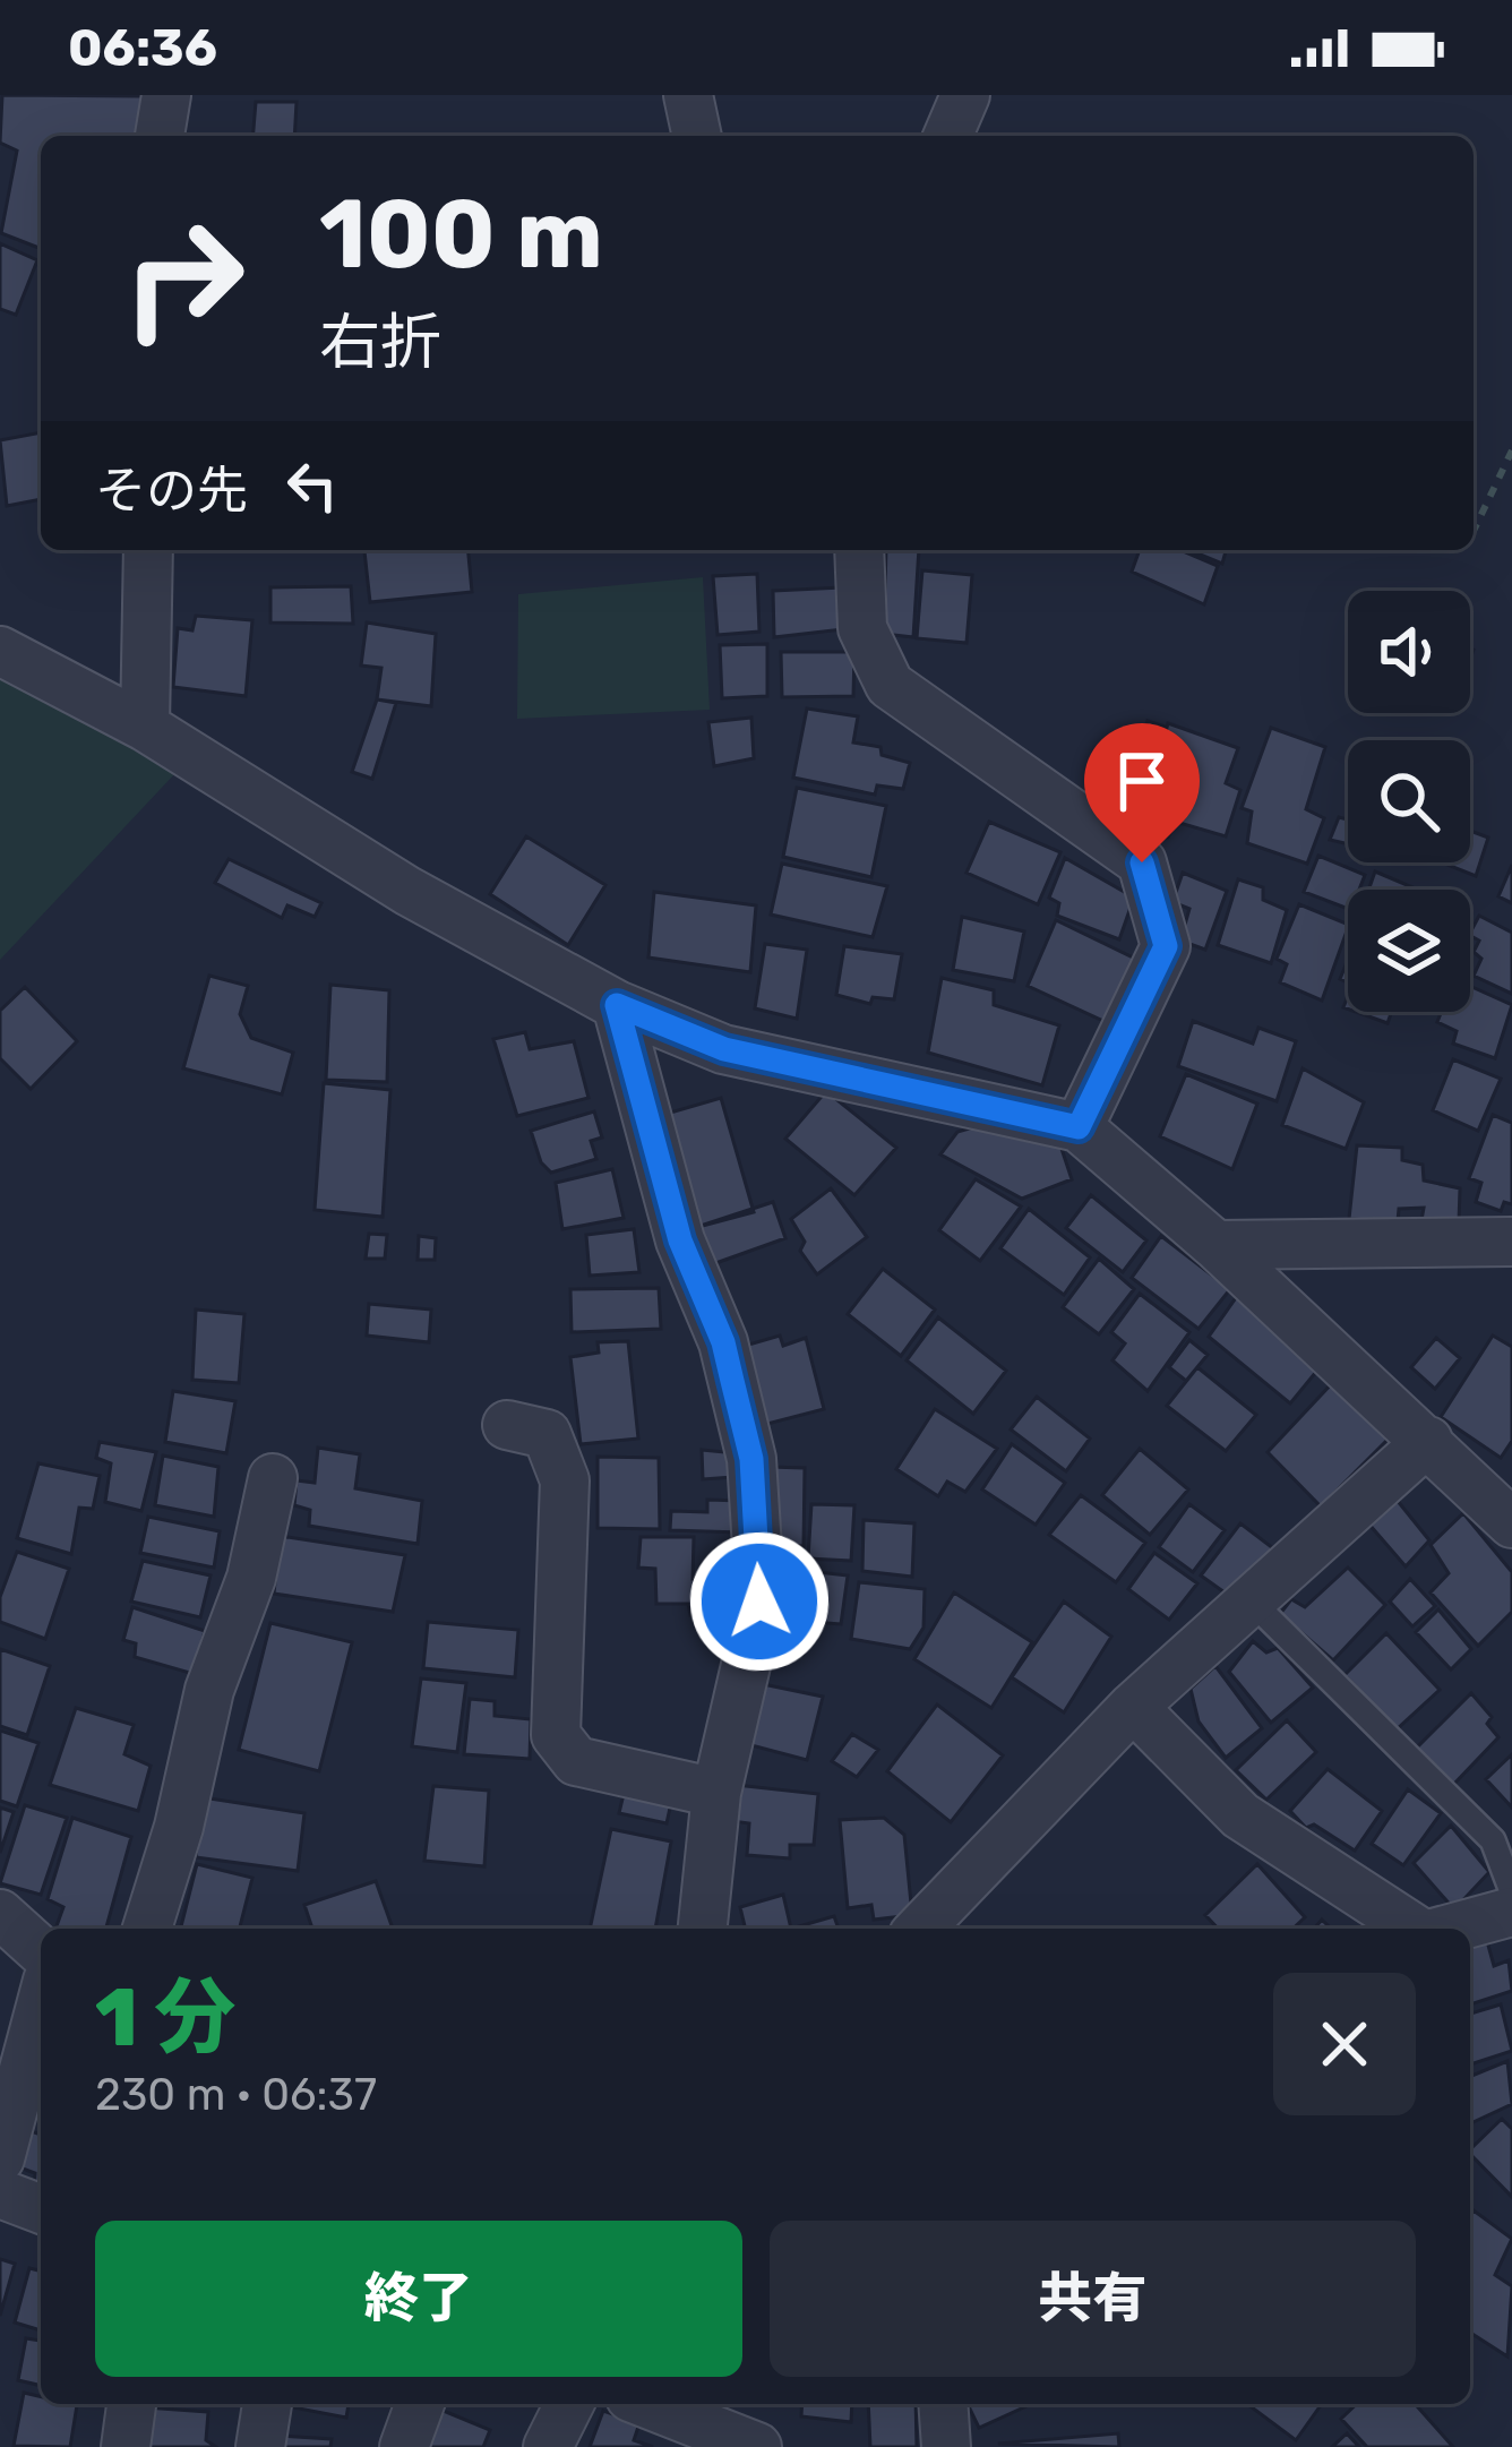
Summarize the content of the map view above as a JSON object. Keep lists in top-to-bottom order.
{
  "page": {
    "status": "06:36",
    "turn": ["100 m", "右折"],
    "then": "その先",
    "heading": ["1 分", "230 m · 06:37"],
    "buttons": ["終了", "共有"]
  }
}
